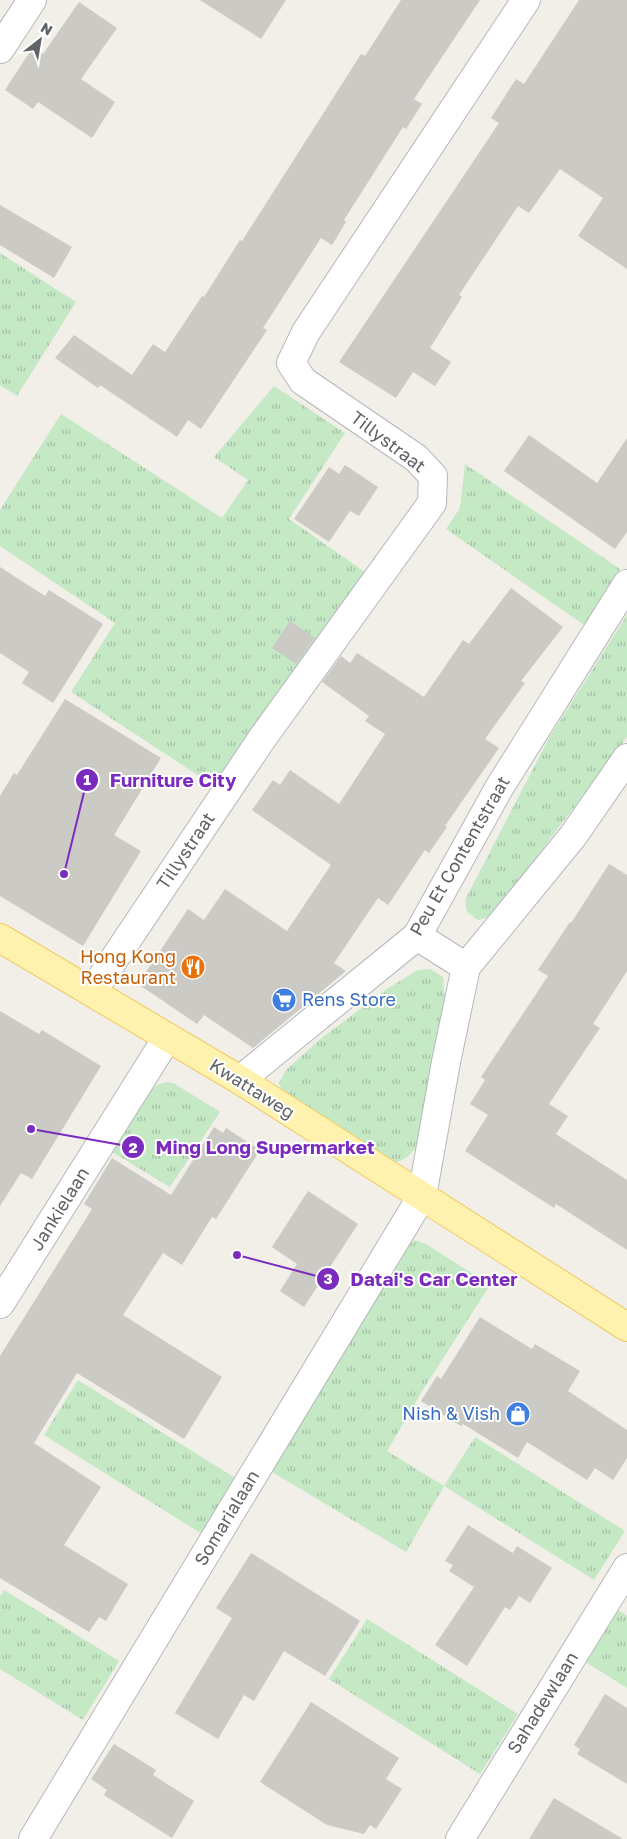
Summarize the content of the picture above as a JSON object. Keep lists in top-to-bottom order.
{
  "streets": {
    "main road": ["Kwattaweg"],
    "street": [
      "Tillystraat",
      "Peu Et Contentstraat",
      "Jankielaan",
      "Somarialaan",
      "Sahadewlaan"
    ]
  },
  "crossings": [
    ["Tillystraat", "Kwattaweg"],
    ["Peu Et Contentstraat", "Kwattaweg"],
    ["Kwattaweg", "Jankielaan"],
    ["Kwattaweg", "Somarialaan"]
  ],
  "places": {
    "other": ["Furniture City", "Ming Long Supermarket", "Datai's Car Center"],
    "restaurant": ["Hong Kong Restaurant"],
    "supermarket": ["Rens Store"],
    "shop": ["Nish & Vish"]
  },
  "north": "top right"
}
